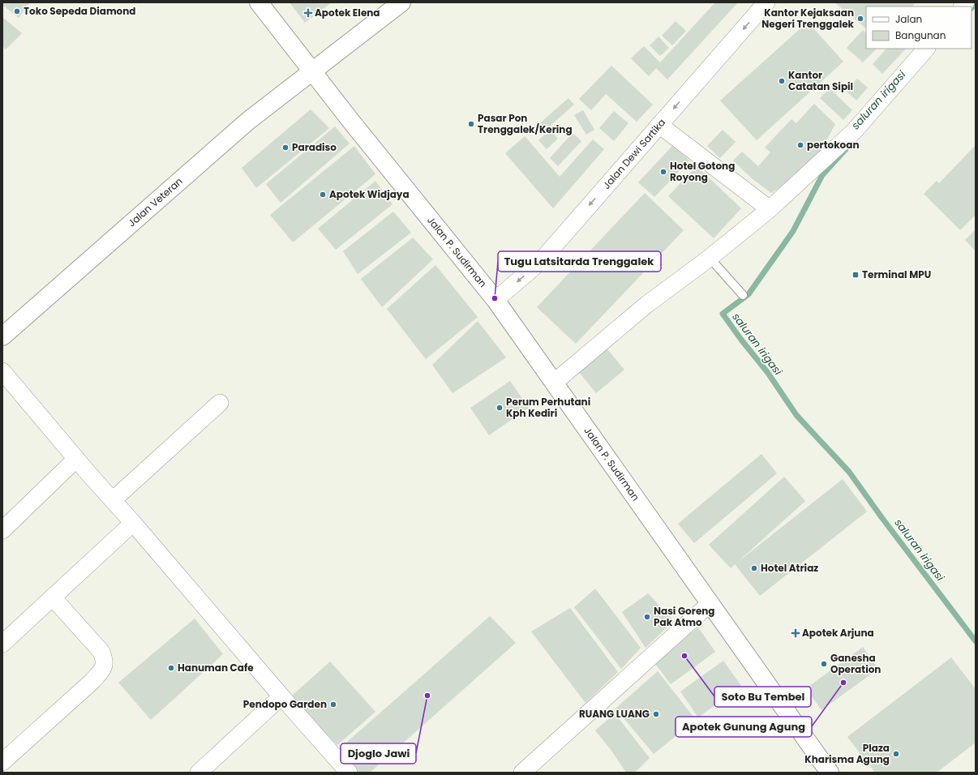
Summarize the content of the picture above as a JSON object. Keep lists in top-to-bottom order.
{
  "streets": {
    "main road": ["Jalan Veteran", "Jalan P. Sudirman"],
    "street": ["Jalan Dewi Sartika"]
  },
  "crossings": [
    ["Jalan Dewi Sartika", "Jalan P. Sudirman"],
    ["Jalan Veteran", "Jalan P. Sudirman"]
  ],
  "water": ["saluran irigasi"],
  "places": {
    "other": [
      "Toko Sepeda Diamond",
      "Kantor Kejaksaan Negeri Trenggalek",
      "Kantor Catatan Sipil",
      "Pasar Pon Trenggalek/Kering",
      "pertokoan",
      "Paradiso",
      "Hotel Gotong Royong",
      "Apotek Widjaya",
      "Tugu Latsitarda Trenggalek",
      "Perum Perhutani Kph Kediri",
      "Hotel Atriaz",
      "Nasi Goreng Pak Atmo",
      "Soto Bu Tembel",
      "Ganesha Operation",
      "Hanuman Cafe",
      "Apotek Gunung Agung",
      "Djoglo Jawi",
      "Pendopo Garden",
      "RUANG LUANG",
      "Plaza Kharisma Agung"
    ],
    "health": ["Apotek Elena", "Apotek Arjuna"],
    "transit": ["Terminal MPU"]
  },
  "legend": ["Jalan", "Bangunan"]
}
